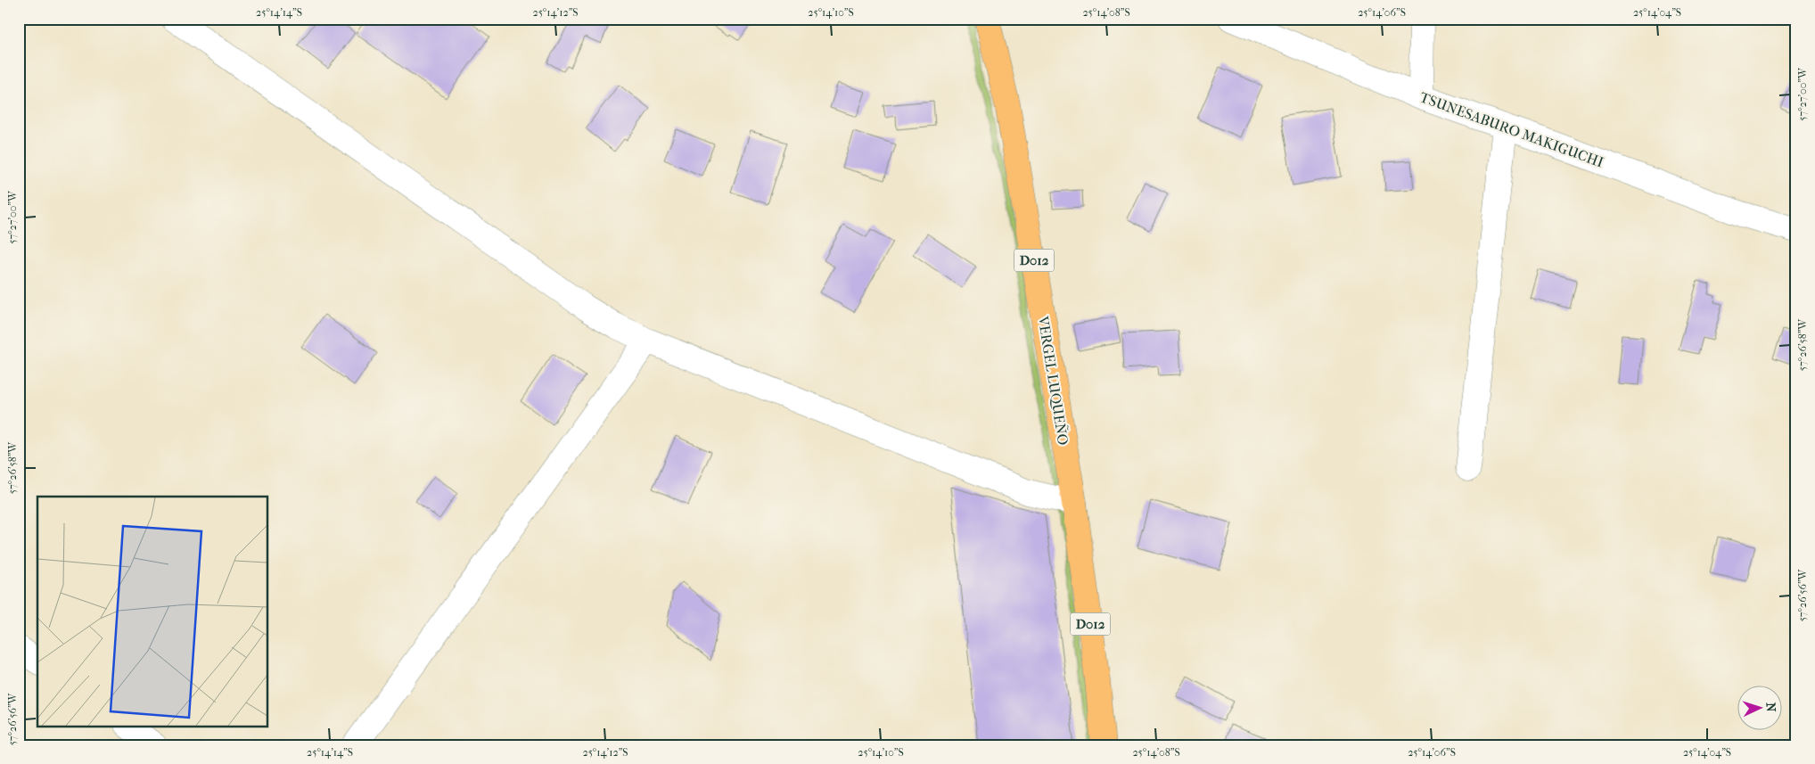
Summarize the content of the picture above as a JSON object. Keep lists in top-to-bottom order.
{
  "streets": {
    "main road": ["D012", "VERGEL LUQUEÑO"],
    "street": ["TSUNESABURO MAKIGUCHI"]
  },
  "north": "right",
  "coordinates": [
    "25°14'14\"S",
    "25°14'12\"S",
    "25°14'10\"S",
    "25°14'08\"S",
    "25°14'06\"S",
    "25°14'04\"S",
    "57°27'00\"W",
    "57°26'58\"W",
    "57°26'56\"W"
  ]
}
